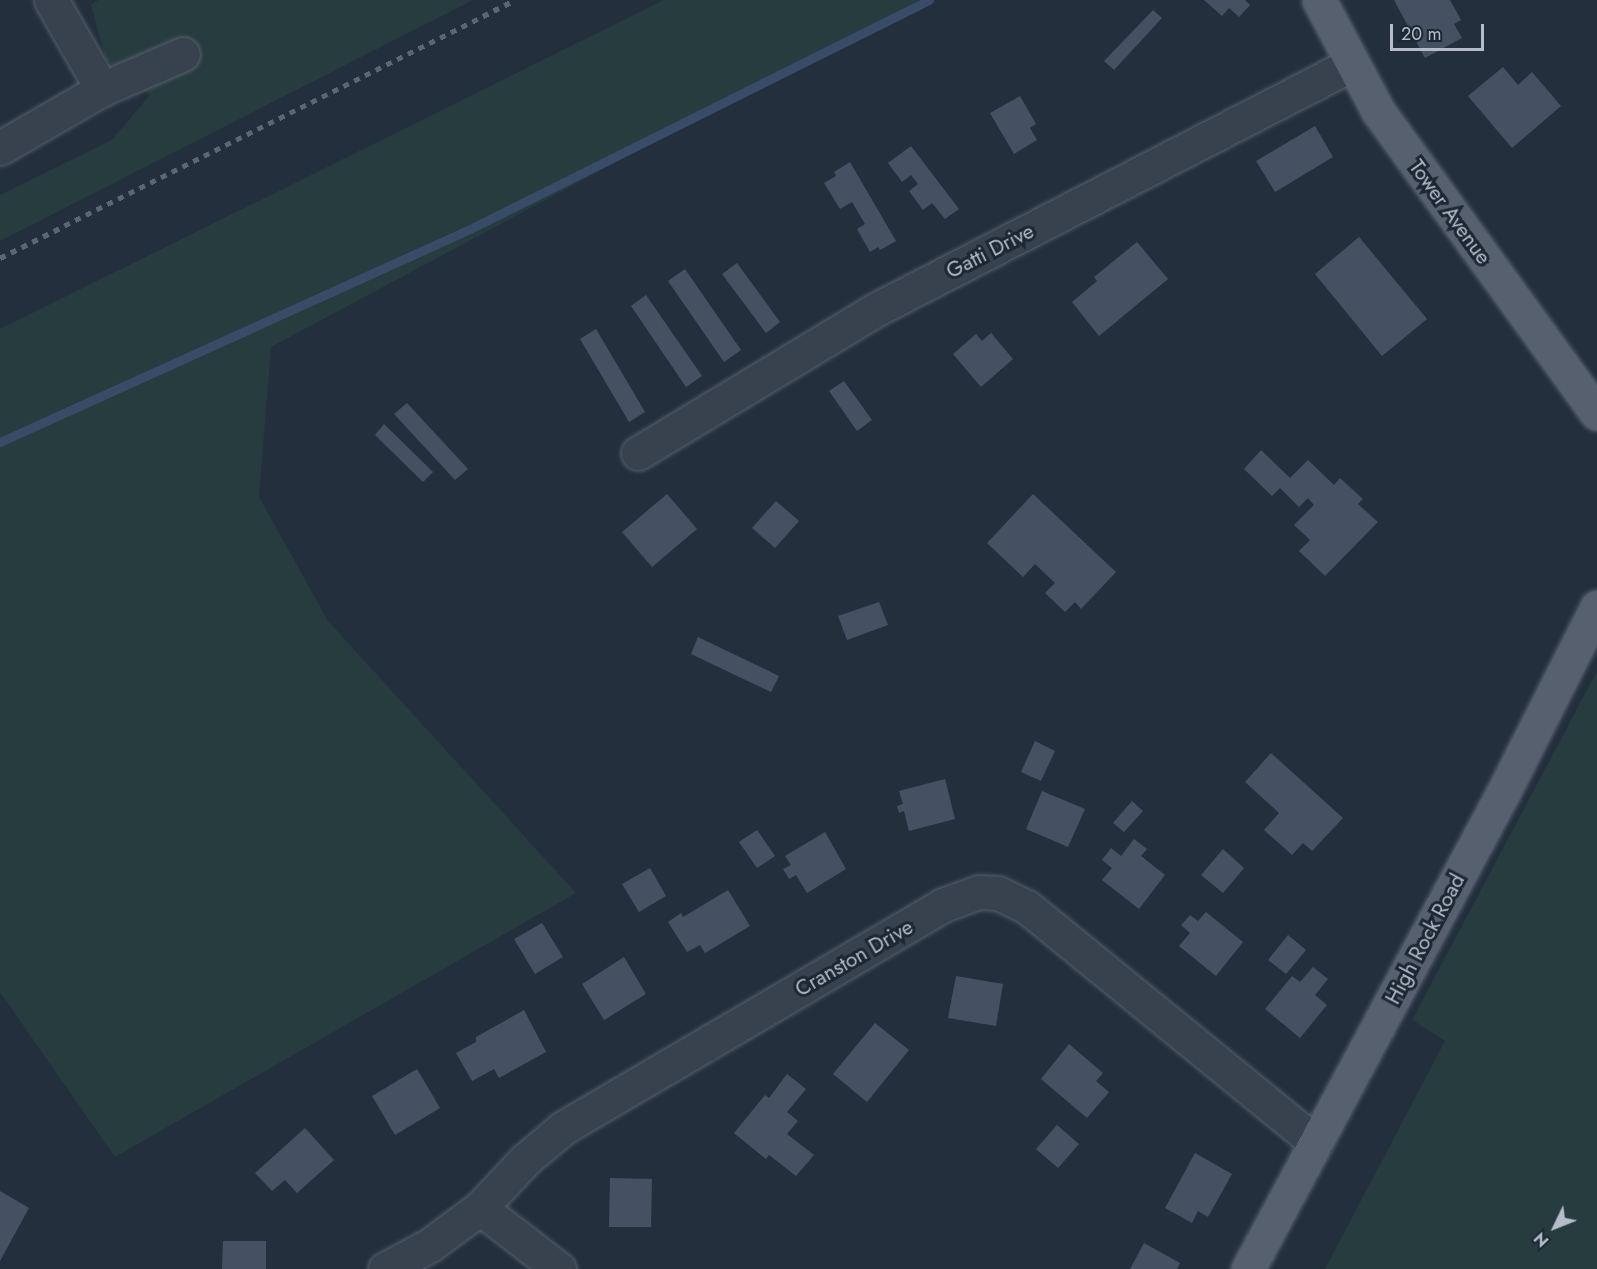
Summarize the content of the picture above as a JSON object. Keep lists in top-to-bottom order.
{
  "streets": {
    "main road": ["Tower Avenue", "High Rock Road"],
    "street": ["Gatti Drive", "Cranston Drive"]
  },
  "crossings": [
    ["Tower Avenue", "Gatti Drive"],
    ["High Rock Road", "Cranston Drive"]
  ],
  "scale_bar": "20 m",
  "north": "bottom left"
}
